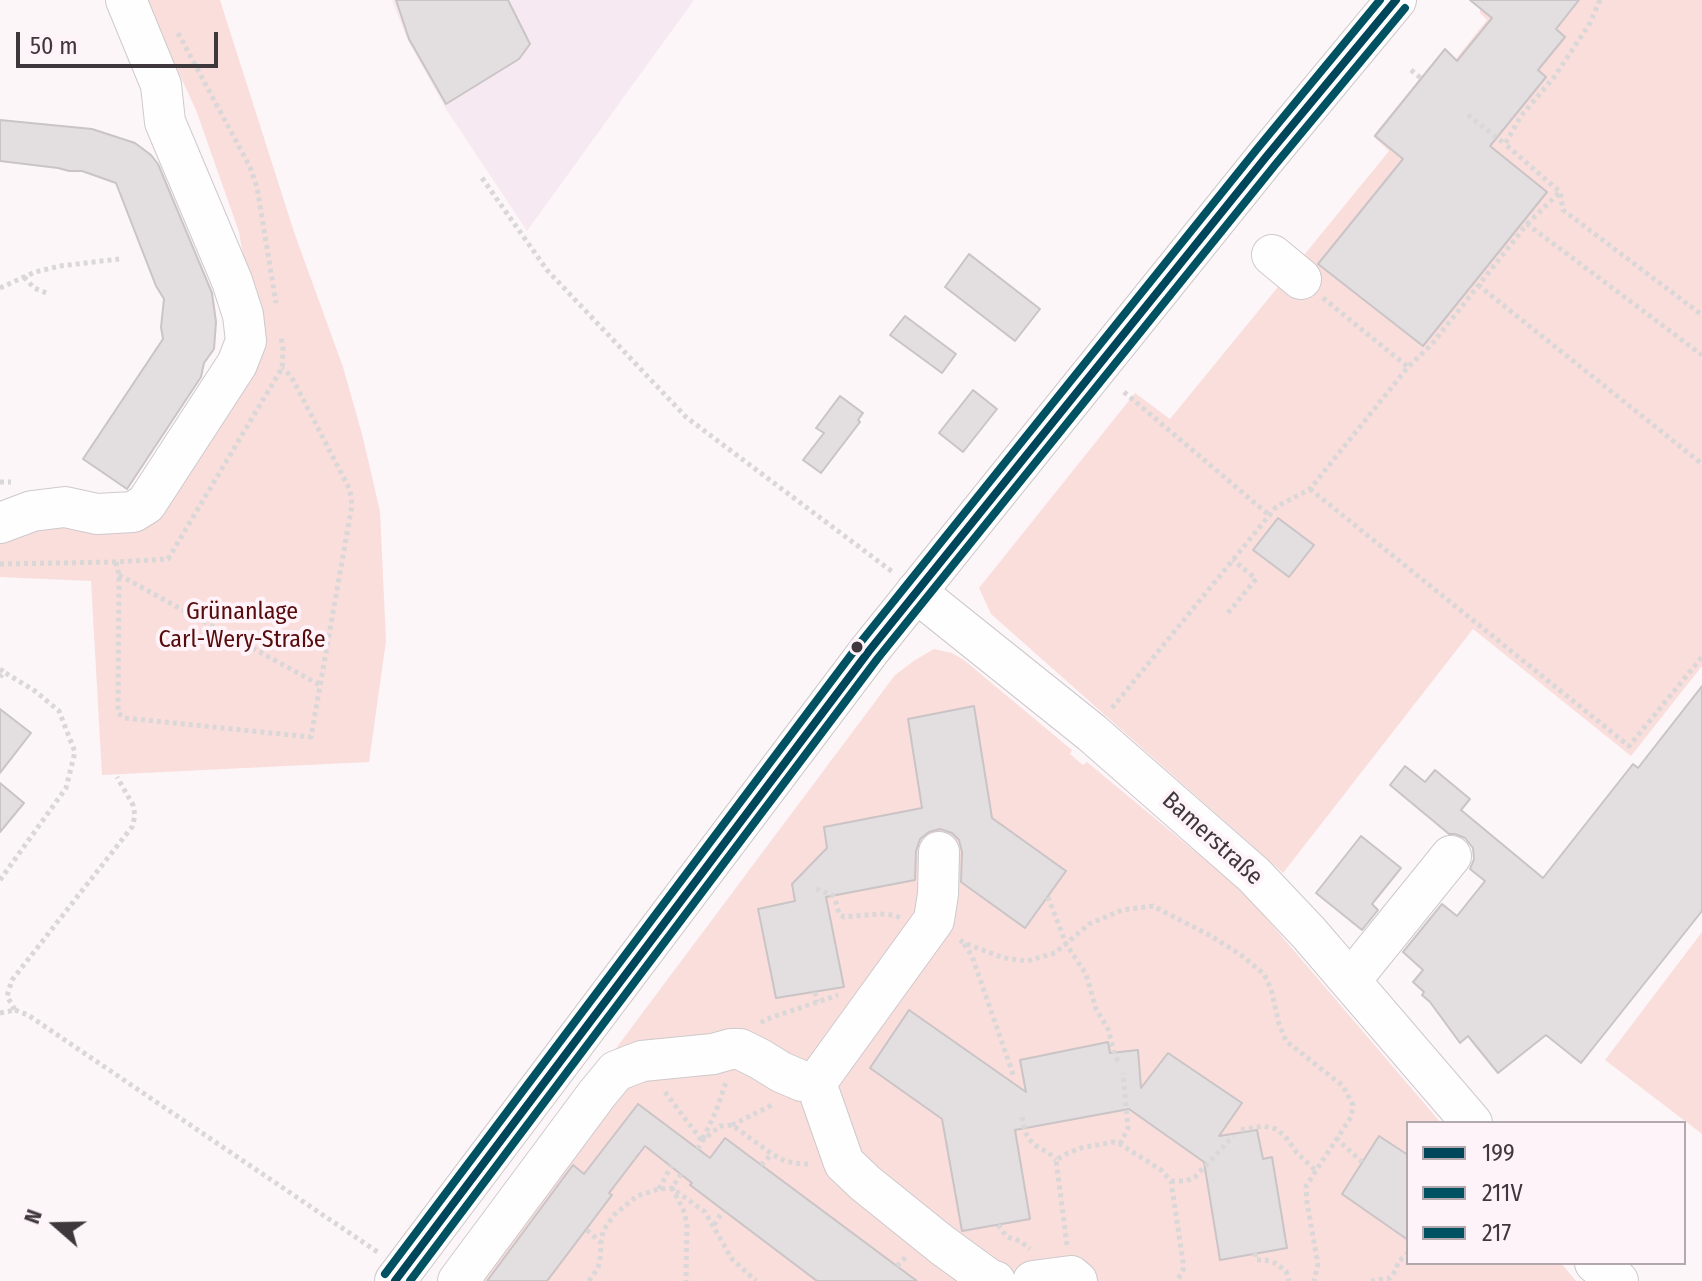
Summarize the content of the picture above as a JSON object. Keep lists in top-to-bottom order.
{
  "streets": {
    "street": ["Bamerstraße"]
  },
  "parks": ["Grünanlage Carl-Wery-Straße"],
  "lines": ["transit line 199", "transit line 217", "transit line 211V"],
  "legend": ["199", "211V", "217"],
  "scale_bar": "50 m",
  "north": "left"
}
